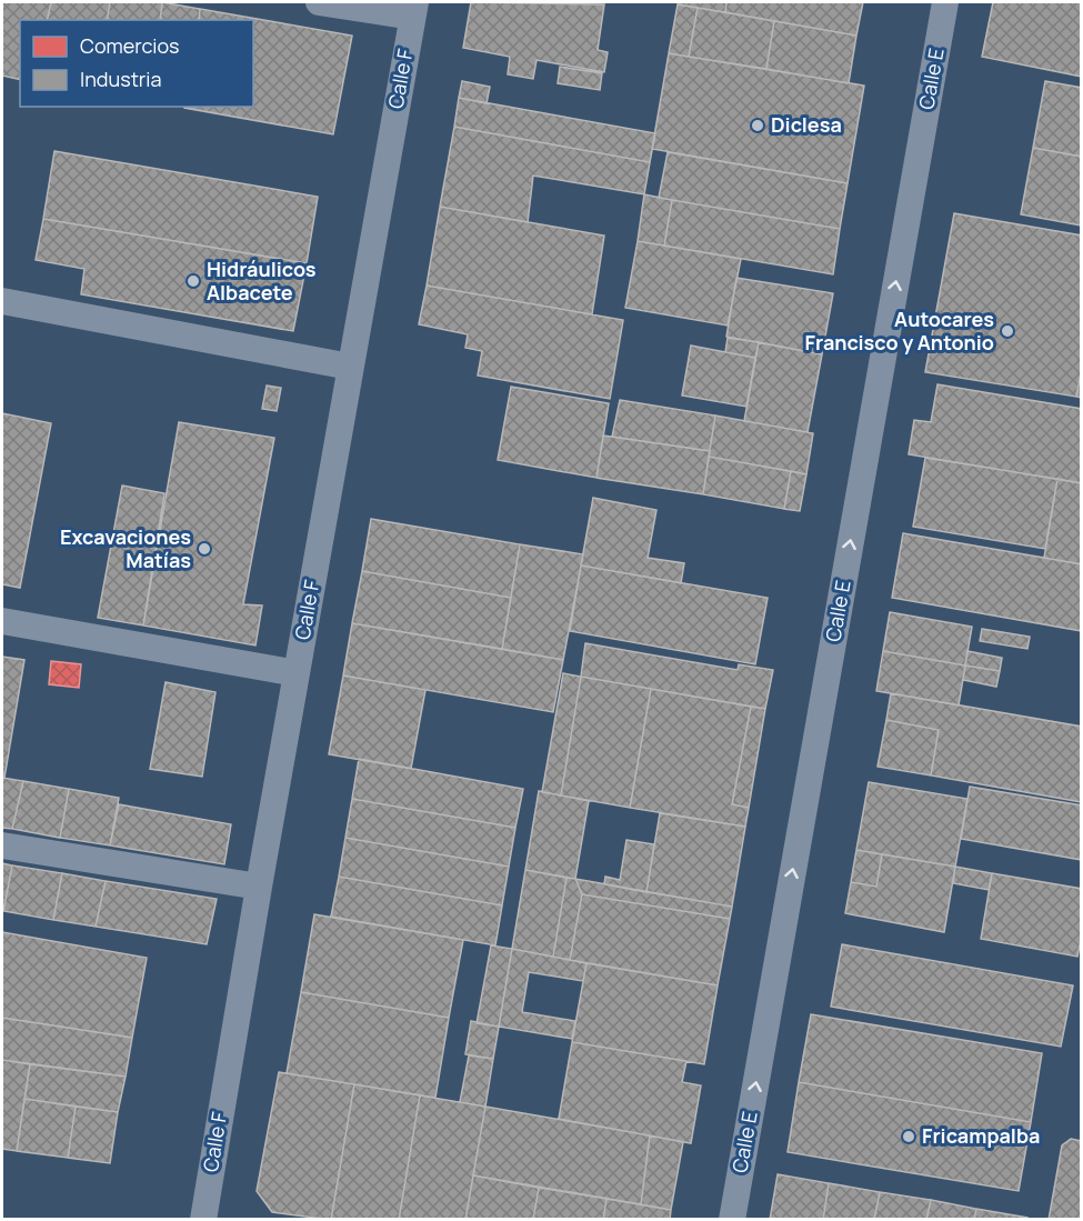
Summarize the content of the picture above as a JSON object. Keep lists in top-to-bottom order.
{
  "streets": {
    "street": ["Calle F", "Calle E"]
  },
  "one_way": ["Calle E"],
  "places": [
    "Diclesa",
    "Hidráulicos Albacete",
    "Autocares Francisco y Antonio",
    "Excavaciones Matías",
    "Fricampalba"
  ],
  "legend": ["Comercios", "Industria"]
}
